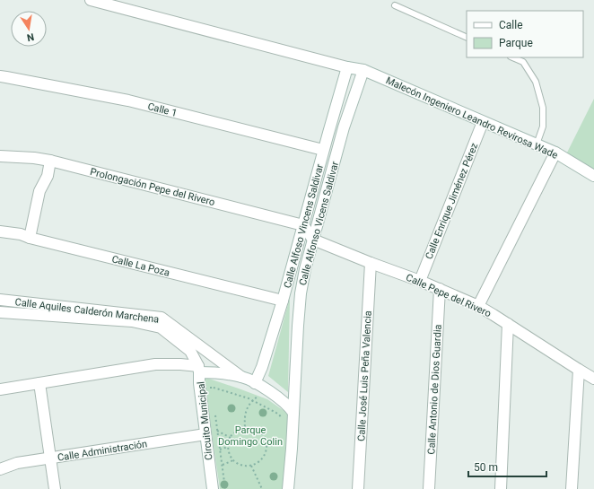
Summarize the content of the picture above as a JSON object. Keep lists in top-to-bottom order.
{
  "streets": {
    "street": [
      "Calle 1",
      "Malecón Ingeniero Leandro Revirosa Wade",
      "Prolongación Pepe del Rivero",
      "Calle Enrique Jiménez Pérez",
      "Calle Alfonso Vicens Saldivar",
      "Calle Alfoso Vincens Saldivar",
      "Calle La Poza",
      "Calle Pepe del Rivero",
      "Calle Aquiles Calderón Marchena",
      "Calle José Luis Peña Valencia",
      "Calle Antonio de Dios Guardia",
      "Circuito Municipal",
      "Calle Administración"
    ]
  },
  "crossings": [
    ["Calle 1", "Calle Alfoso Vincens Saldivar"],
    ["Malecón Ingeniero Leandro Revirosa Wade", "Calle Enrique Jiménez Pérez"],
    ["Malecón Ingeniero Leandro Revirosa Wade", "Calle Alfonso Vicens Saldivar"],
    ["Malecón Ingeniero Leandro Revirosa Wade", "Calle Alfoso Vincens Saldivar"],
    ["Prolongación Pepe del Rivero", "Calle Alfoso Vincens Saldivar"],
    ["Calle Enrique Jiménez Pérez", "Calle Pepe del Rivero"],
    ["Calle Alfonso Vicens Saldivar", "Calle Pepe del Rivero"],
    ["Calle Alfonso Vicens Saldivar", "Circuito Municipal"],
    ["Calle Alfoso Vincens Saldivar", "Calle La Poza"],
    ["Calle Alfoso Vincens Saldivar", "Circuito Municipal"],
    ["Calle Pepe del Rivero", "Calle José Luis Peña Valencia"],
    ["Calle Pepe del Rivero", "Calle Antonio de Dios Guardia"],
    ["Calle Aquiles Calderón Marchena", "Circuito Municipal"],
    ["Circuito Municipal", "Calle Administración"]
  ],
  "parks": ["Parque Domingo Colin"],
  "legend": ["Calle", "Parque"],
  "scale_bar": "50 m",
  "north": "bottom"
}
